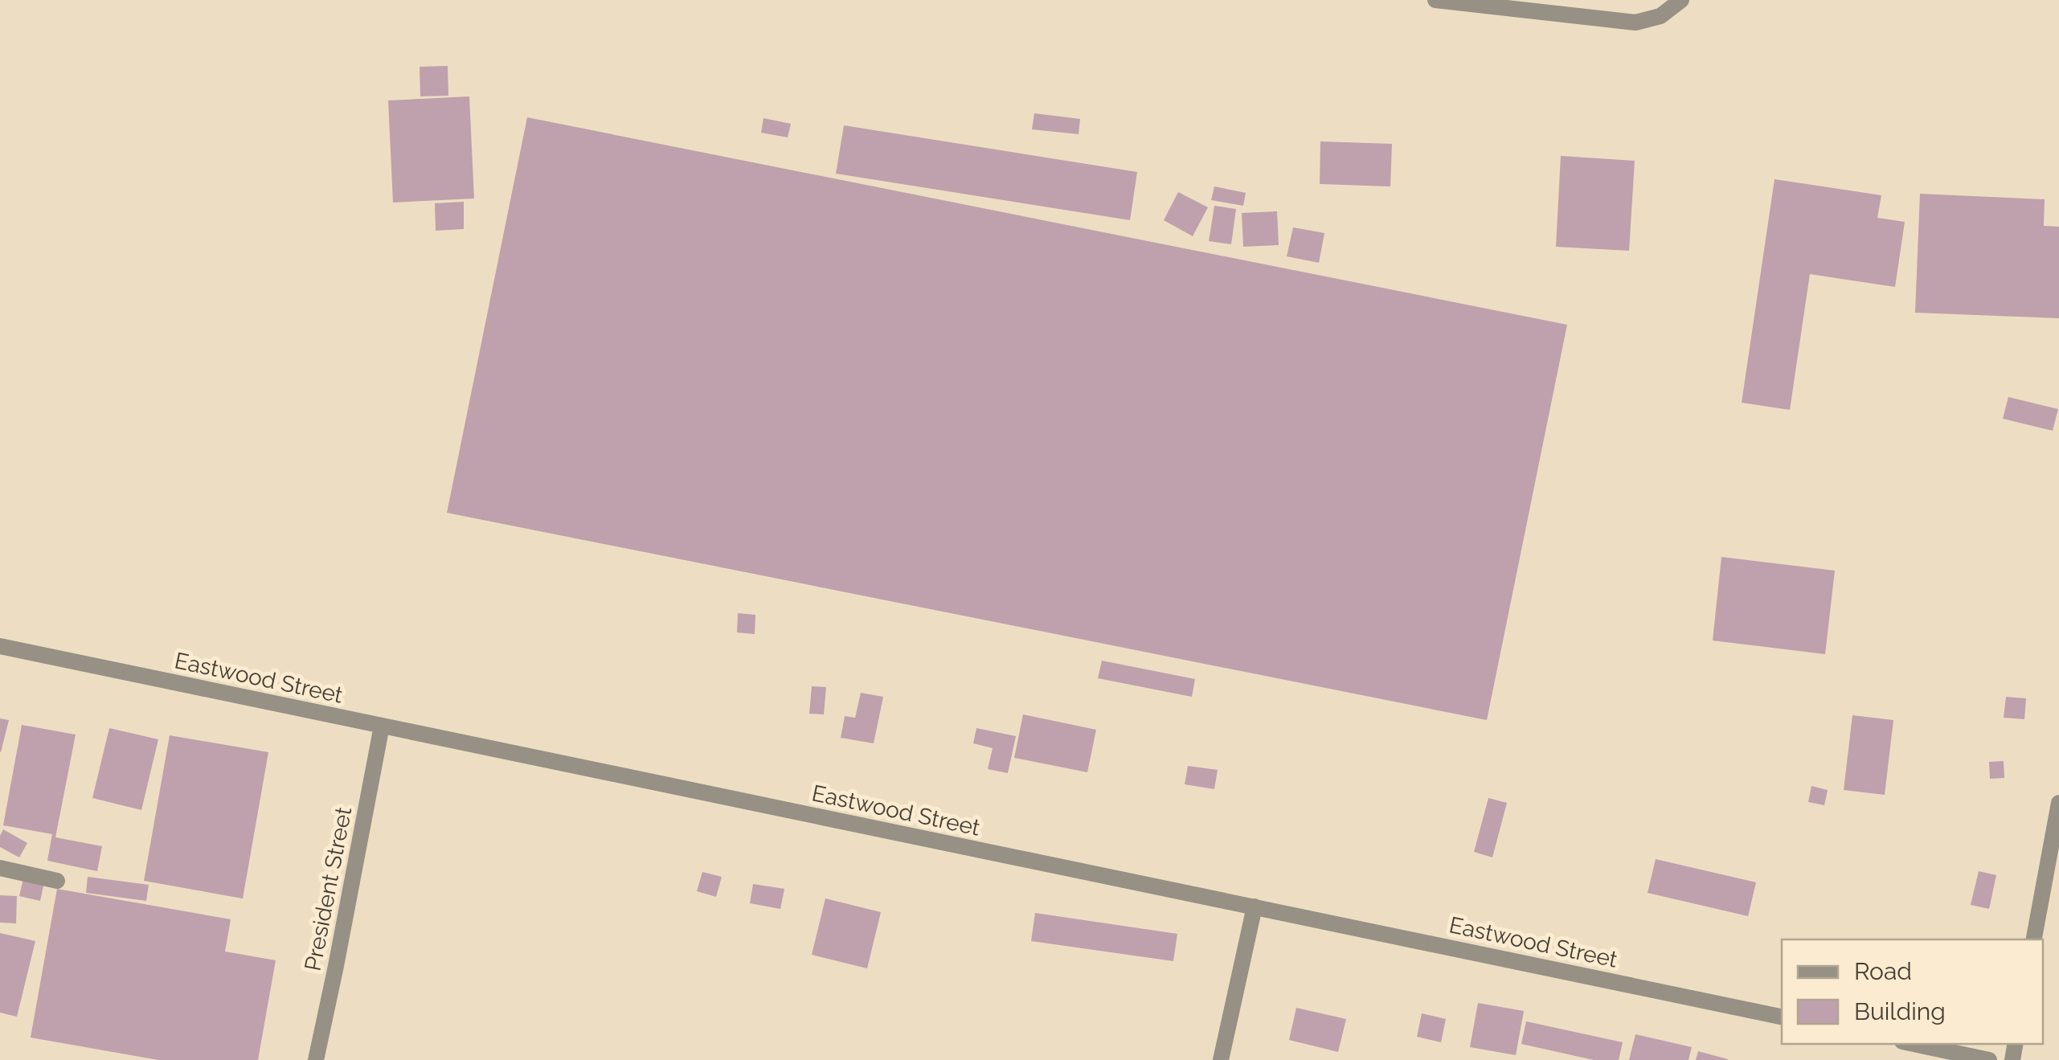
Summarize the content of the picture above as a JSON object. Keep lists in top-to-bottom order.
{
  "streets": {
    "street": ["Eastwood Street", "President Street"]
  },
  "crossings": [
    ["Eastwood Street", "President Street"]
  ],
  "legend": ["Road", "Building"]
}
